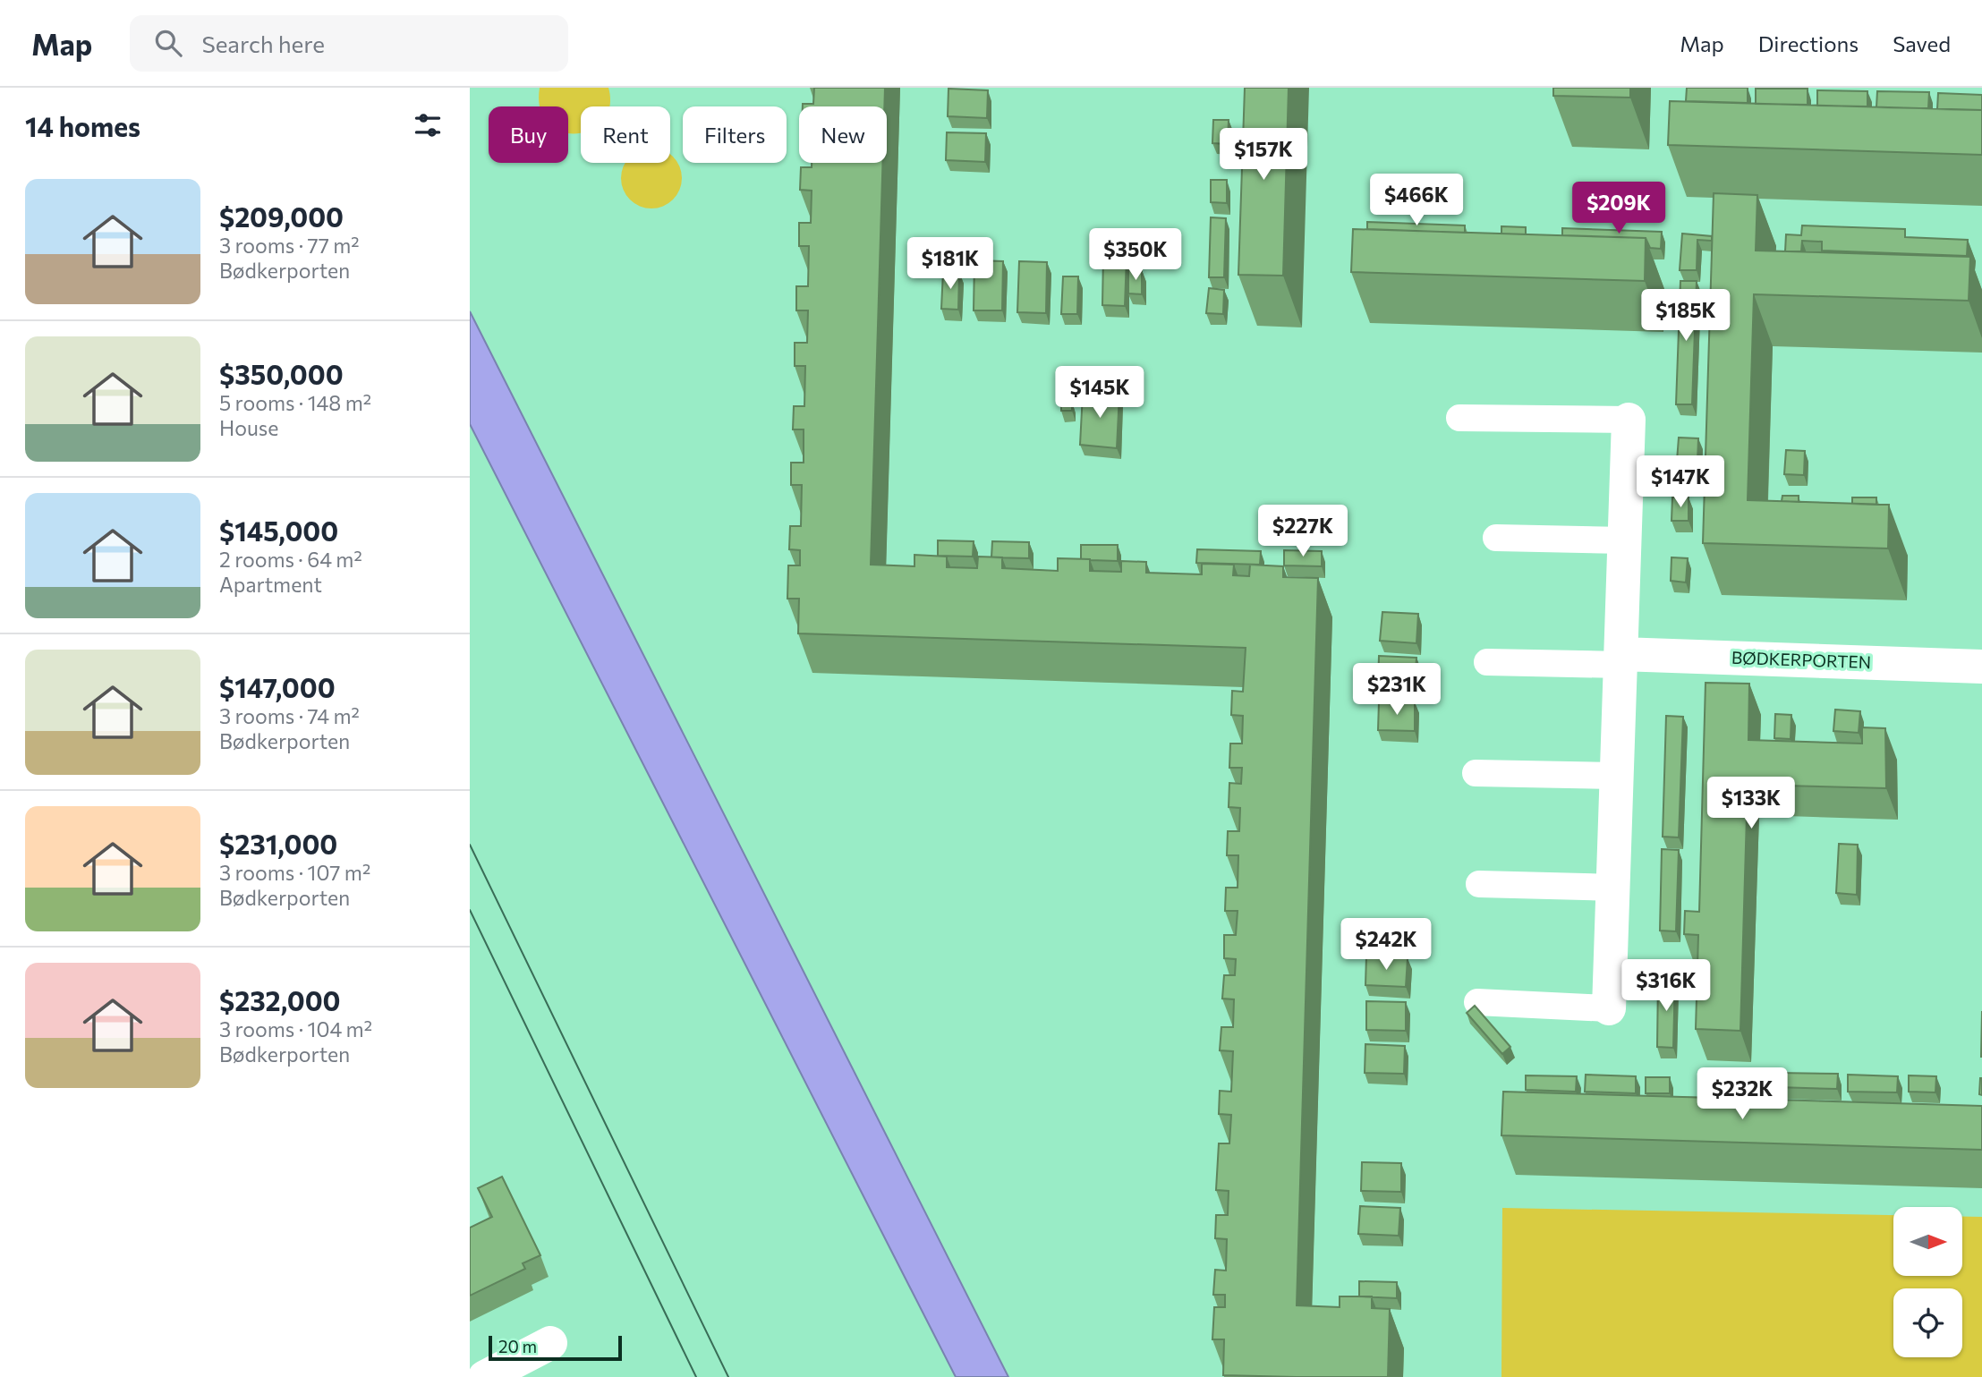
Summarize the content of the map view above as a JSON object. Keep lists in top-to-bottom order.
{
  "streets": {
    "street": ["BØDKERPORTEN"]
  },
  "scale_bar": "20 m",
  "north": "right",
  "page": {
    "header": "Map",
    "search": "Search here",
    "nav": ["Map", "Directions", "Saved"],
    "heading": "14 homes",
    "chip": [
      "Buy",
      "Rent",
      "Filters",
      "New"
    ],
    "price": [
      "$157K",
      "$466K",
      "$209K",
      "$350K",
      "$181K",
      "$185K",
      "$145K",
      "$147K",
      "$227K",
      "$231K",
      "$133K",
      "$242K",
      "$316K",
      "$232K"
    ],
    "list": [
      {
        "name": "$209,000",
        "note": "3 rooms · 77 m² · Bødkerporten"
      },
      {
        "name": "$350,000",
        "note": "5 rooms · 148 m² · House"
      },
      {
        "name": "$145,000",
        "note": "2 rooms · 64 m² · Apartment"
      },
      {
        "name": "$147,000",
        "note": "3 rooms · 74 m² · Bødkerporten"
      },
      {
        "name": "$231,000",
        "note": "3 rooms · 107 m² · Bødkerporten"
      },
      {
        "name": "$232,000",
        "note": "3 rooms · 104 m² · Bødkerporten"
      }
    ],
    "scale": "20 m"
  }
}
